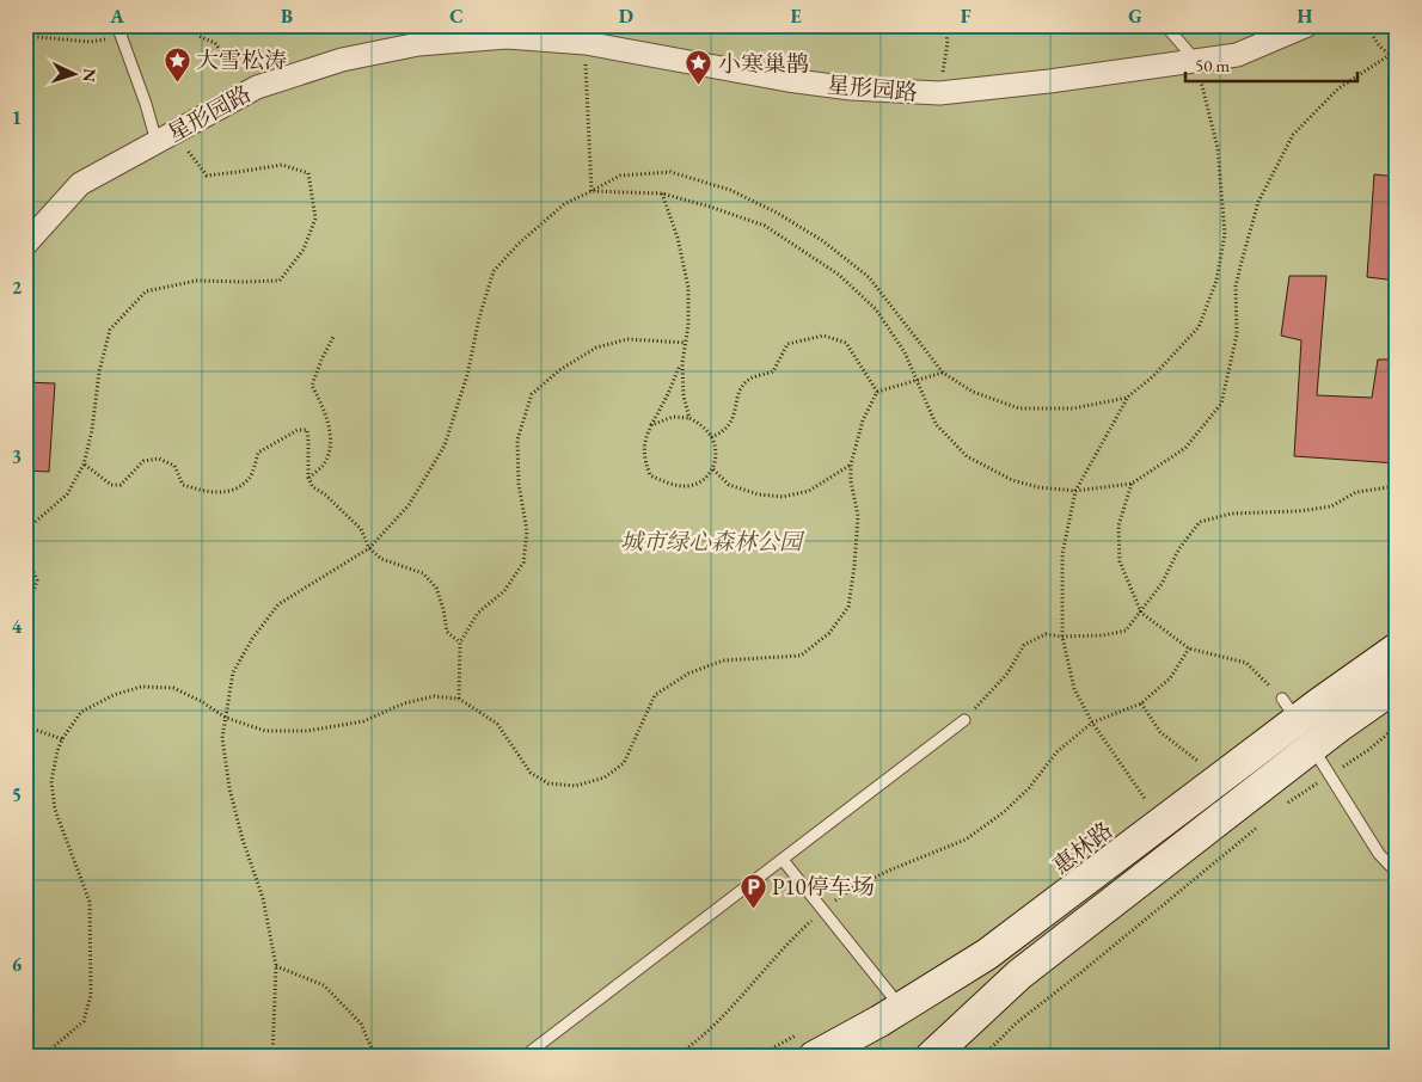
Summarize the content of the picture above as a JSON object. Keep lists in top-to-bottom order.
{
  "streets": {
    "main road": ["惠林路"],
    "street": ["星形园路"]
  },
  "parks": ["城市绿心森林公园"],
  "places": {
    "place": ["大雪松涛", "小寒巢鹊"],
    "parking": ["P10停车场"]
  },
  "scale_bar": "50 m",
  "north": "right",
  "grid": {
    "columns": [
      "A",
      "B",
      "C",
      "D",
      "E",
      "F",
      "G",
      "H"
    ],
    "rows": [
      "1",
      "2",
      "3",
      "4",
      "5",
      "6"
    ]
  }
}
